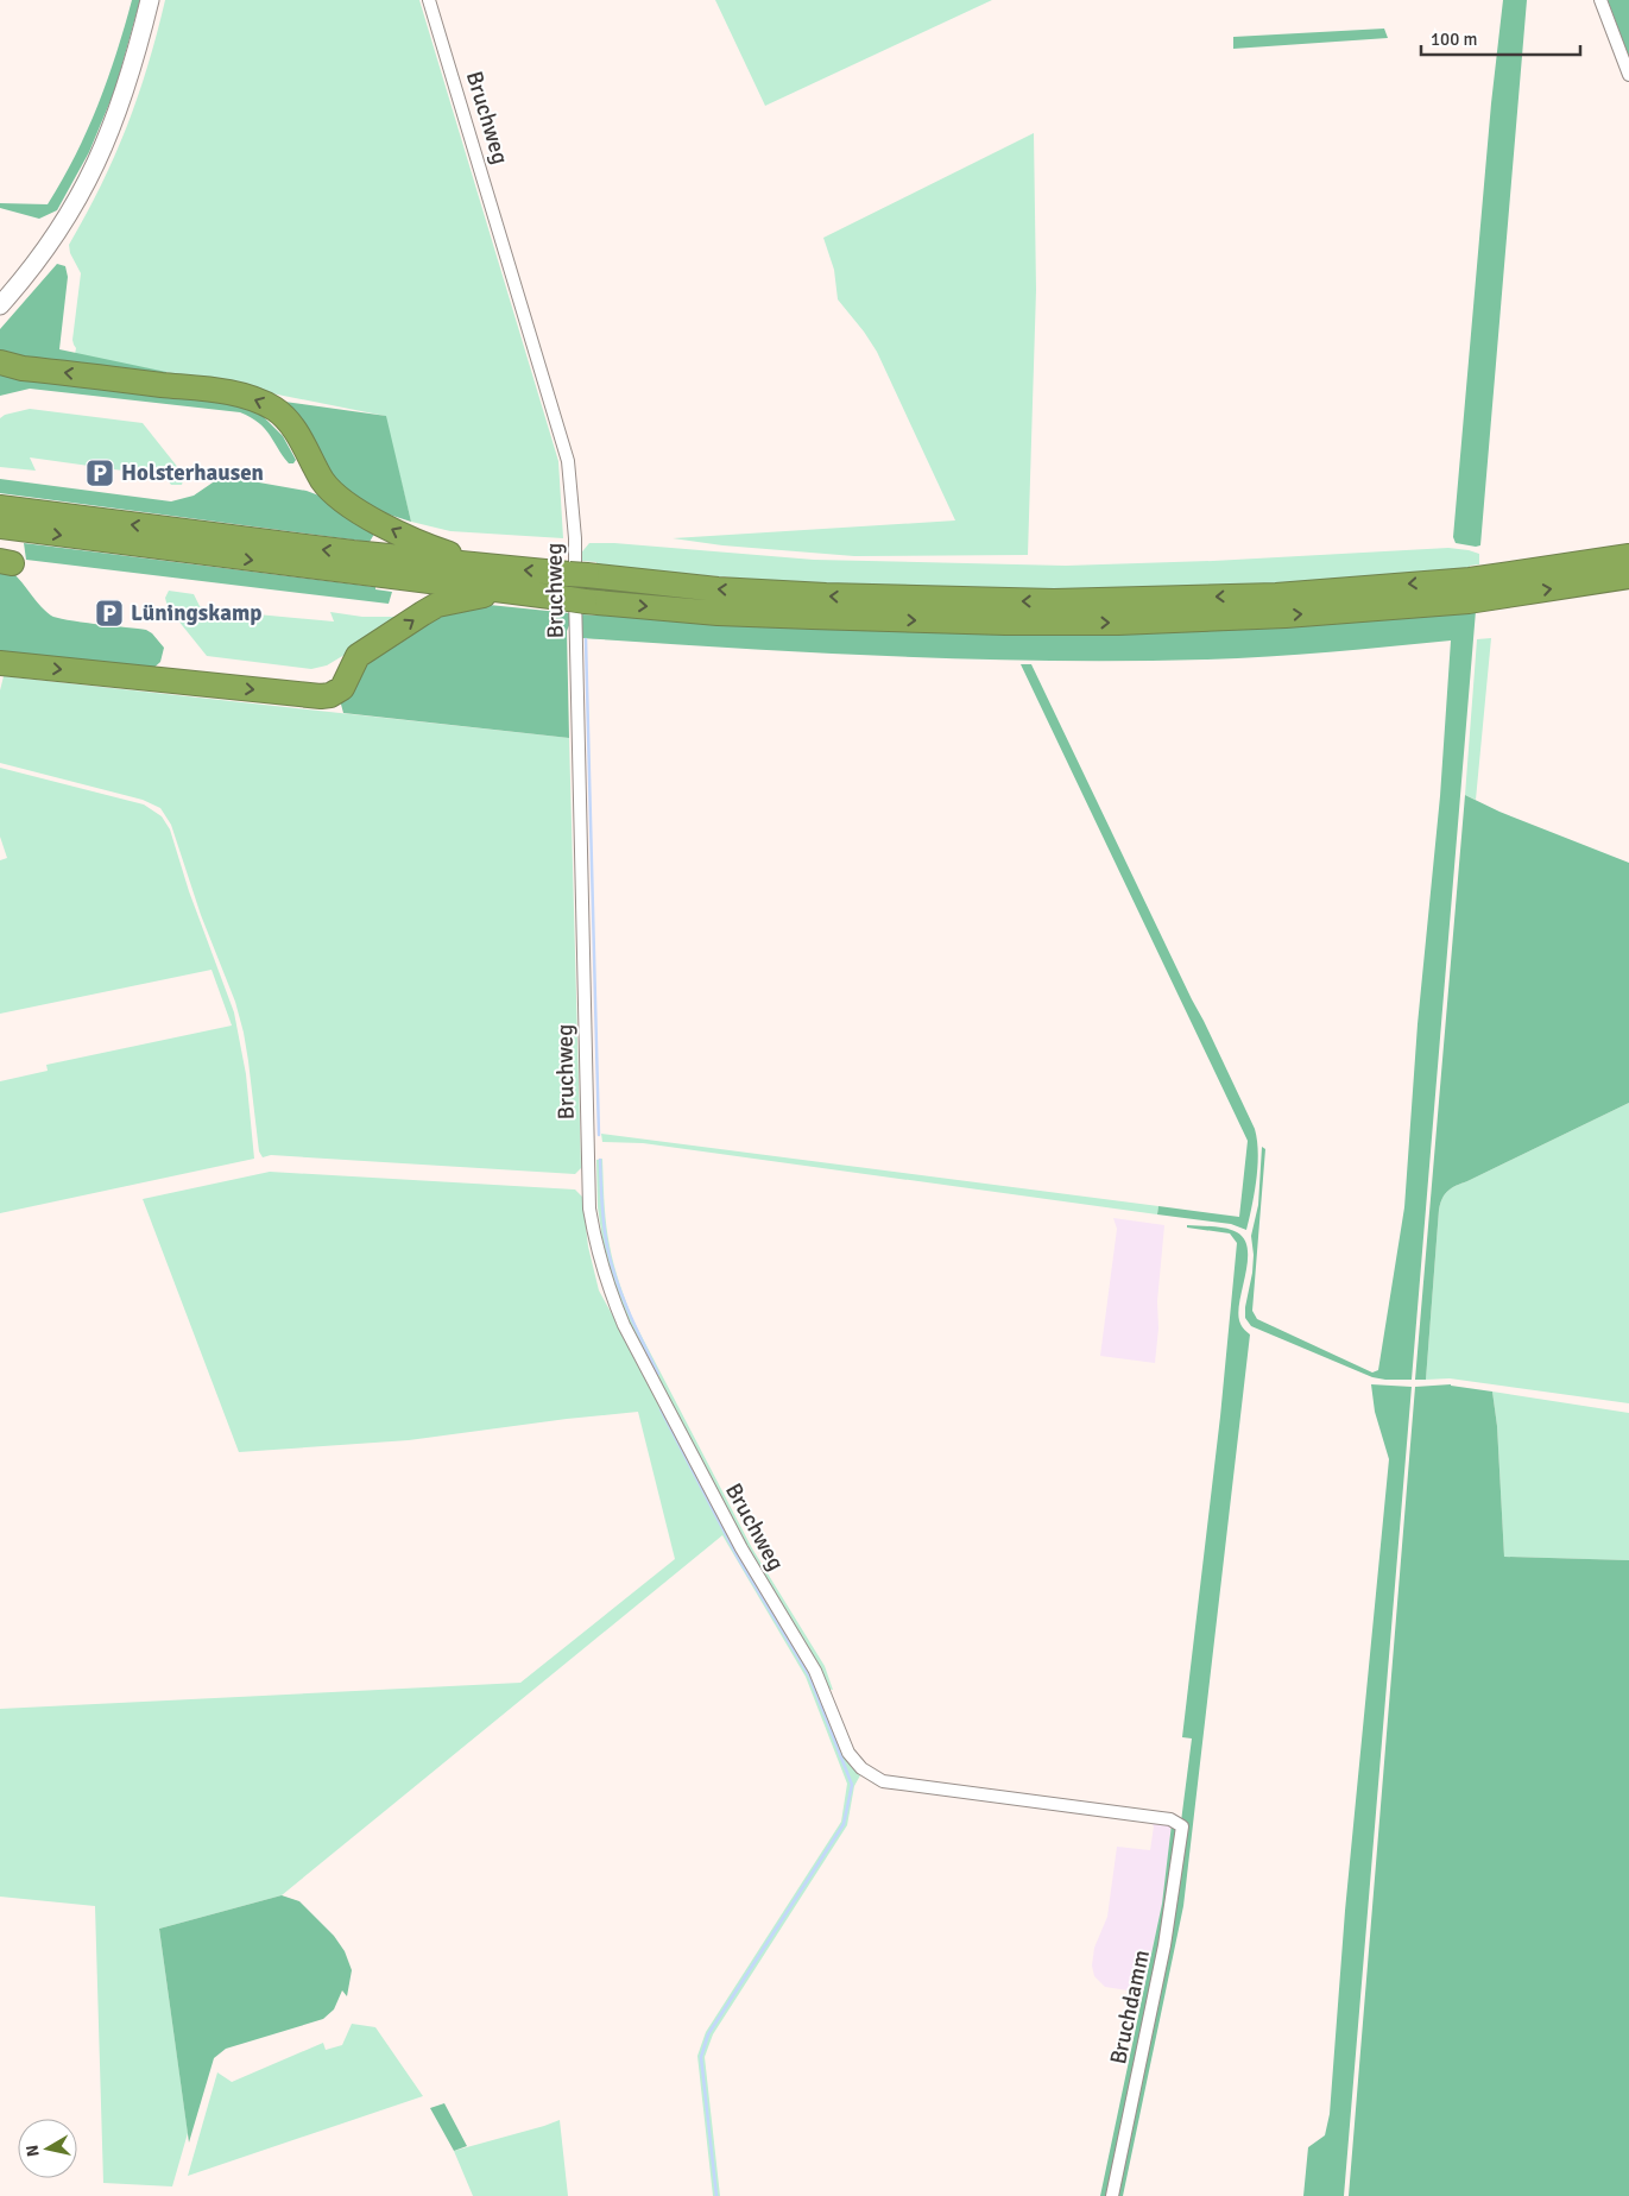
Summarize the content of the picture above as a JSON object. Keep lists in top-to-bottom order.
{
  "streets": {
    "street": ["Bruchweg", "Bruchdamm"]
  },
  "crossings": [
    ["Bruchweg", "Bruchdamm"]
  ],
  "places": {
    "parking": ["Holsterhausen", "Lüningskamp"]
  },
  "scale_bar": "100 m",
  "north": "left"
}
